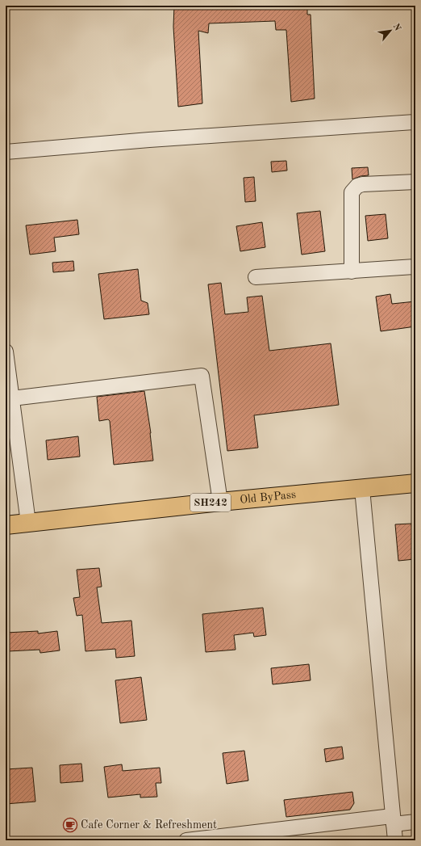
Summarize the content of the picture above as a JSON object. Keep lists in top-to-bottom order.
{
  "streets": {
    "main road": ["Old ByPass", "SH242"]
  },
  "places": {
    "cafe": ["Cafe Corner & Refreshment"]
  },
  "north": "top right"
}
